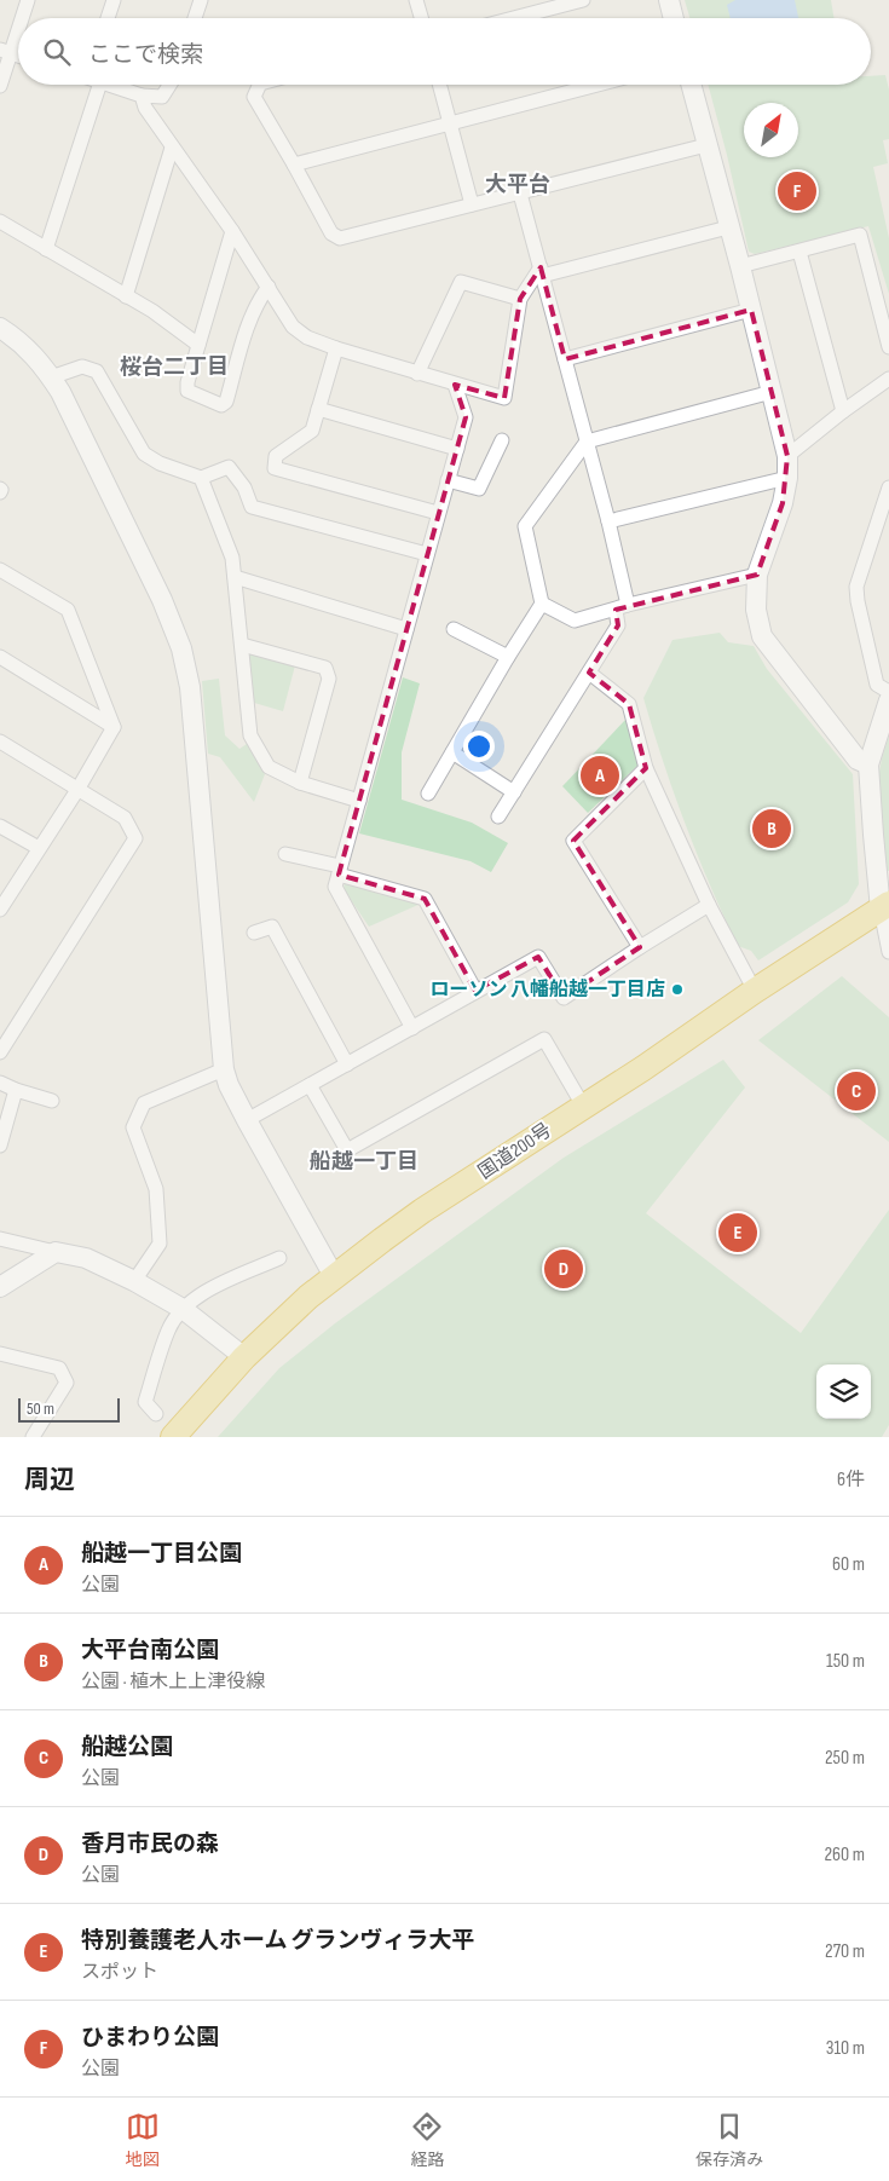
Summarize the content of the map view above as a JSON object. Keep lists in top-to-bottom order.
{
  "streets": {
    "highway": ["国道200号"]
  },
  "districts": ["大平台", "桜台二丁目", "船越一丁目"],
  "places": ["ローソン 八幡船越一丁目店"],
  "scale_bar": "50 m",
  "north": "top right",
  "page": {
    "search": "ここで検索",
    "pins": [
      "F",
      "A",
      "B",
      "C",
      "E",
      "D"
    ],
    "scale": "50 m",
    "heading": ["周辺", "6件"],
    "list": [
      {
        "mark": "A",
        "name": "船越一丁目公園",
        "note": "公園",
        "value": "60 m"
      },
      {
        "mark": "B",
        "name": "大平台南公園",
        "note": "公園 · 植木上上津役線",
        "value": "150 m"
      },
      {
        "mark": "C",
        "name": "船越公園",
        "note": "公園",
        "value": "250 m"
      },
      {
        "mark": "D",
        "name": "香月市民の森",
        "note": "公園",
        "value": "260 m"
      },
      {
        "mark": "E",
        "name": "特別養護老人ホーム グランヴィラ大平",
        "note": "スポット",
        "value": "270 m"
      },
      {
        "mark": "F",
        "name": "ひまわり公園",
        "note": "公園",
        "value": "310 m"
      }
    ],
    "nav": ["地図", "経路", "保存済み"]
  }
}
